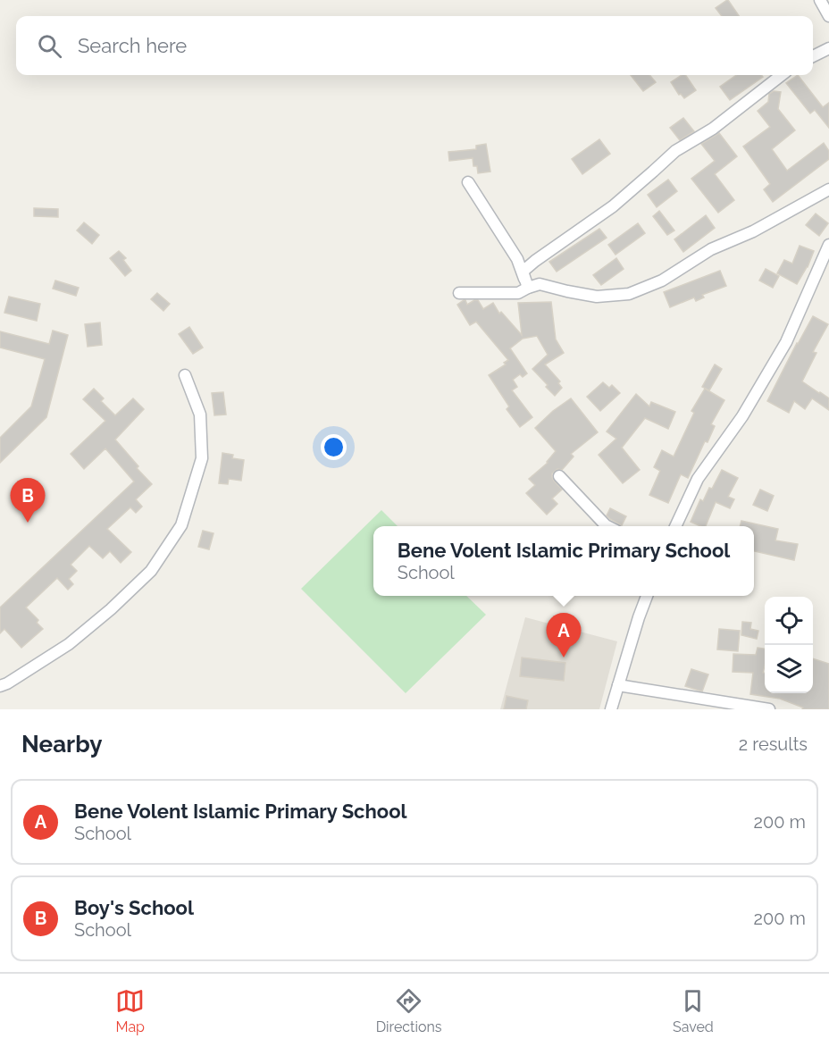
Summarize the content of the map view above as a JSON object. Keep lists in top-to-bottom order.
{
  "page": {
    "search": "Search here",
    "pins": ["B", "A"],
    "popup": ["Bene Volent Islamic Primary School", "School"],
    "heading": ["Nearby", "2 results"],
    "list": [
      {
        "mark": "A",
        "name": "Bene Volent Islamic Primary School",
        "note": "School",
        "value": "200 m"
      },
      {
        "mark": "B",
        "name": "Boy's School",
        "note": "School",
        "value": "200 m"
      }
    ],
    "nav": ["Map", "Directions", "Saved"]
  }
}
